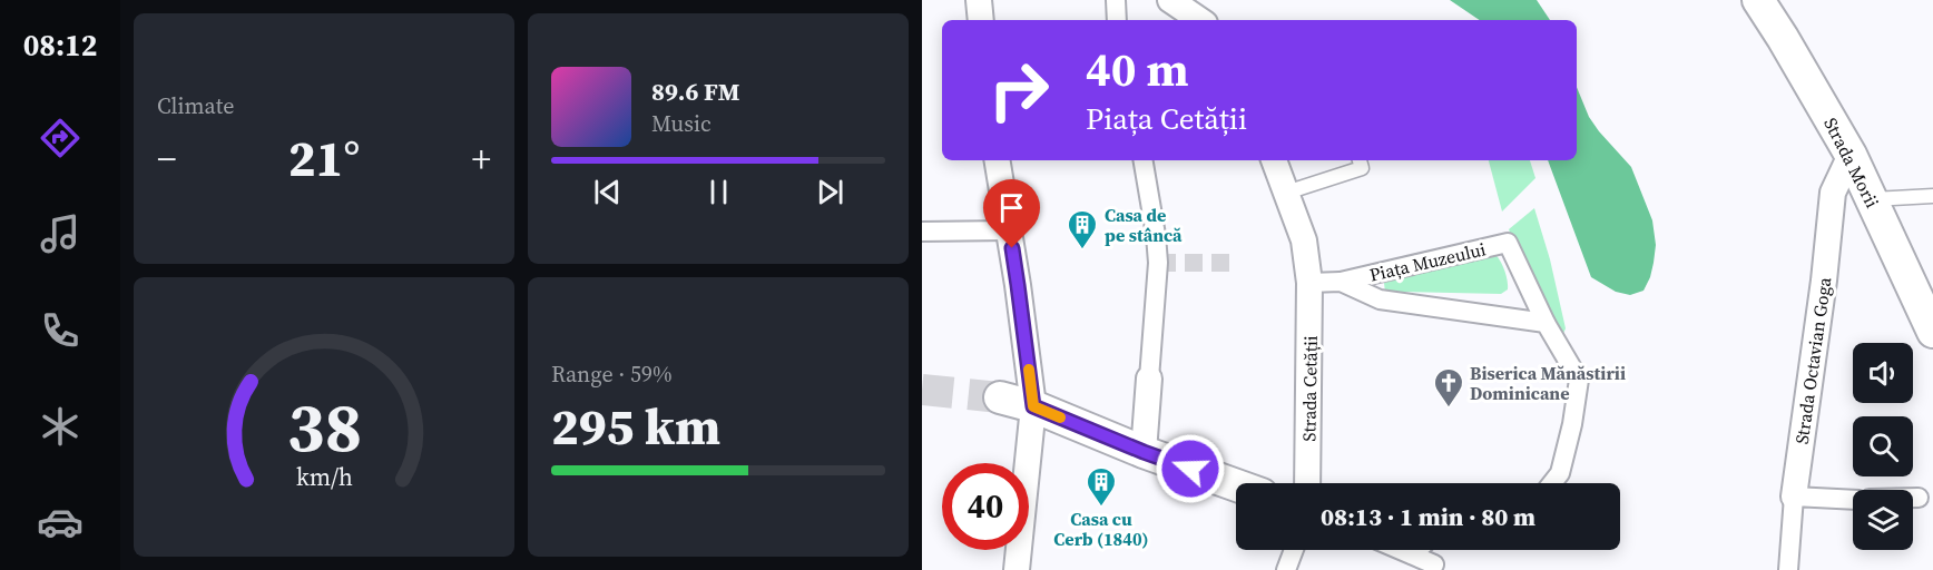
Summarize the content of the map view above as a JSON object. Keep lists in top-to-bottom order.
{
  "streets": {
    "street": [
      "Strada Morii",
      "Piața Muzeului",
      "Strada Octavian Goga",
      "Strada Cetății"
    ]
  },
  "crossings": [
    ["Strada Morii", "Strada Octavian Goga"],
    ["Piața Muzeului", "Strada Cetății"]
  ],
  "places": {
    "building": ["Casa de pe stâncă", "Casa cu Cerb (1840)"],
    "church": ["Biserica Mănăstirii Dominicane"]
  },
  "page": {
    "tabs": "08:12",
    "tile": [
      "Climate",
      ["Range · 59%", "295 km"]
    ],
    "turn": ["40 m", "Piața Cetății"],
    "song": ["89.6 FM", "Music"],
    "heat": ["−", "21°", "+"],
    "limit": "40",
    "trip": "08:13 · 1 min · 80 m",
    "gauge": ["38", "km/h"]
  }
}
